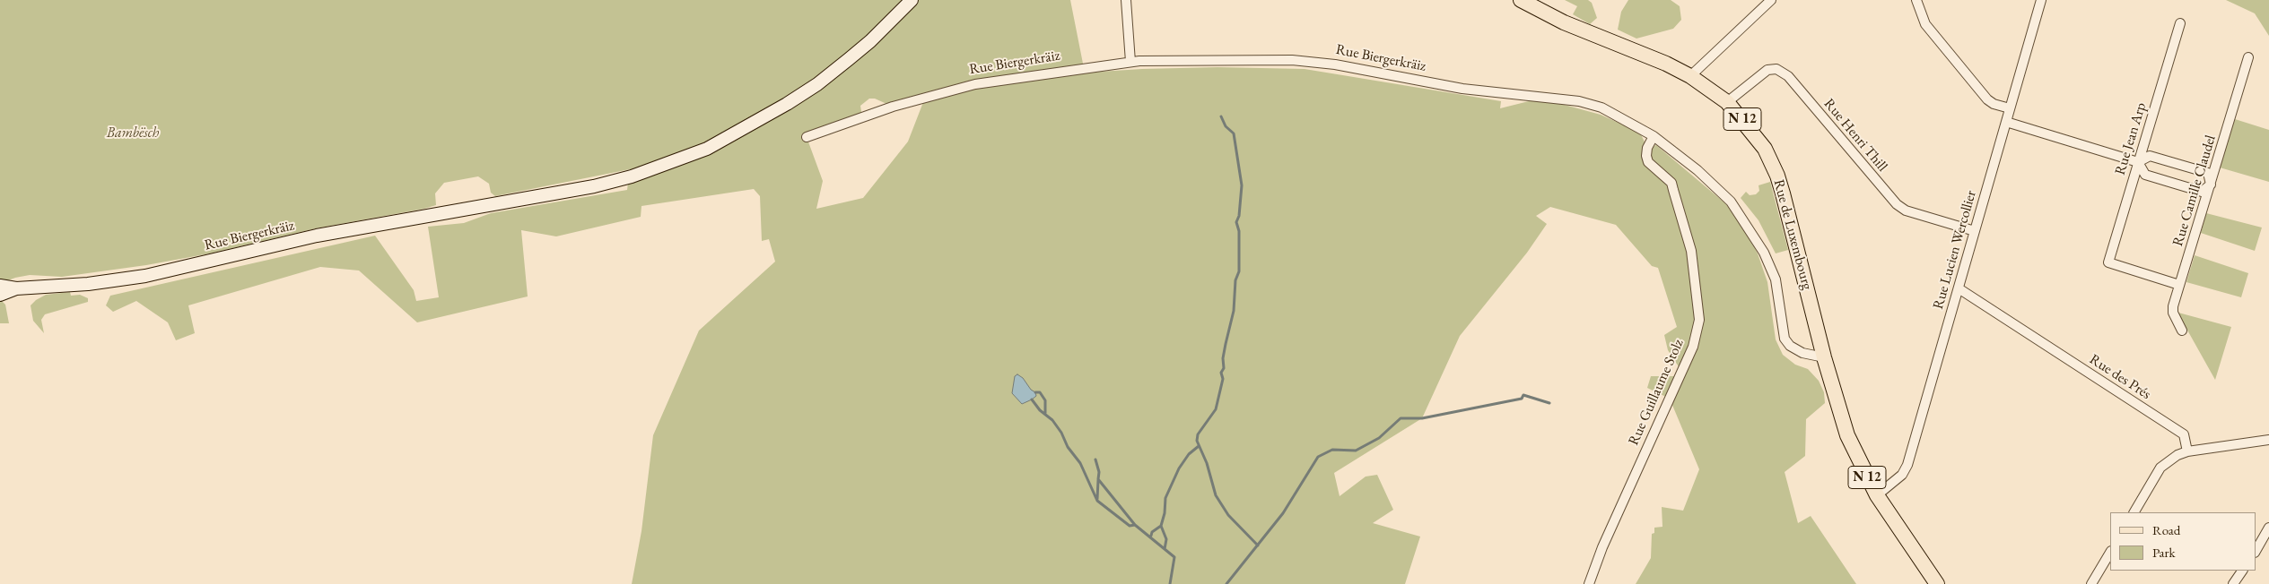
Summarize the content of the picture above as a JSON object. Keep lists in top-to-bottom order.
{
  "streets": {
    "main road": ["Rue Biergerkräiz", "N 12", "Rue de Luxembourg"],
    "street": [
      "Rue Henri Thill",
      "Rue Jean Arp",
      "Rue Camille Claudel",
      "Rue Lucien Wercollier",
      "Rue des Prés",
      "Rue Guillaume Stolz"
    ]
  },
  "crossings": [
    ["Rue Biergerkräiz", "Rue de Luxembourg"],
    ["Rue Biergerkräiz", "Rue Guillaume Stolz"],
    ["Rue Henri Thill", "Rue de Luxembourg"],
    ["Rue Henri Thill", "Rue Lucien Wercollier"],
    ["Rue Jean Arp", "Rue Camille Claudel"],
    ["Rue de Luxembourg", "Rue Lucien Wercollier"],
    ["Rue Lucien Wercollier", "Rue des Prés"]
  ],
  "parks": ["Bambësch"],
  "legend": ["Road", "Park"]
}
